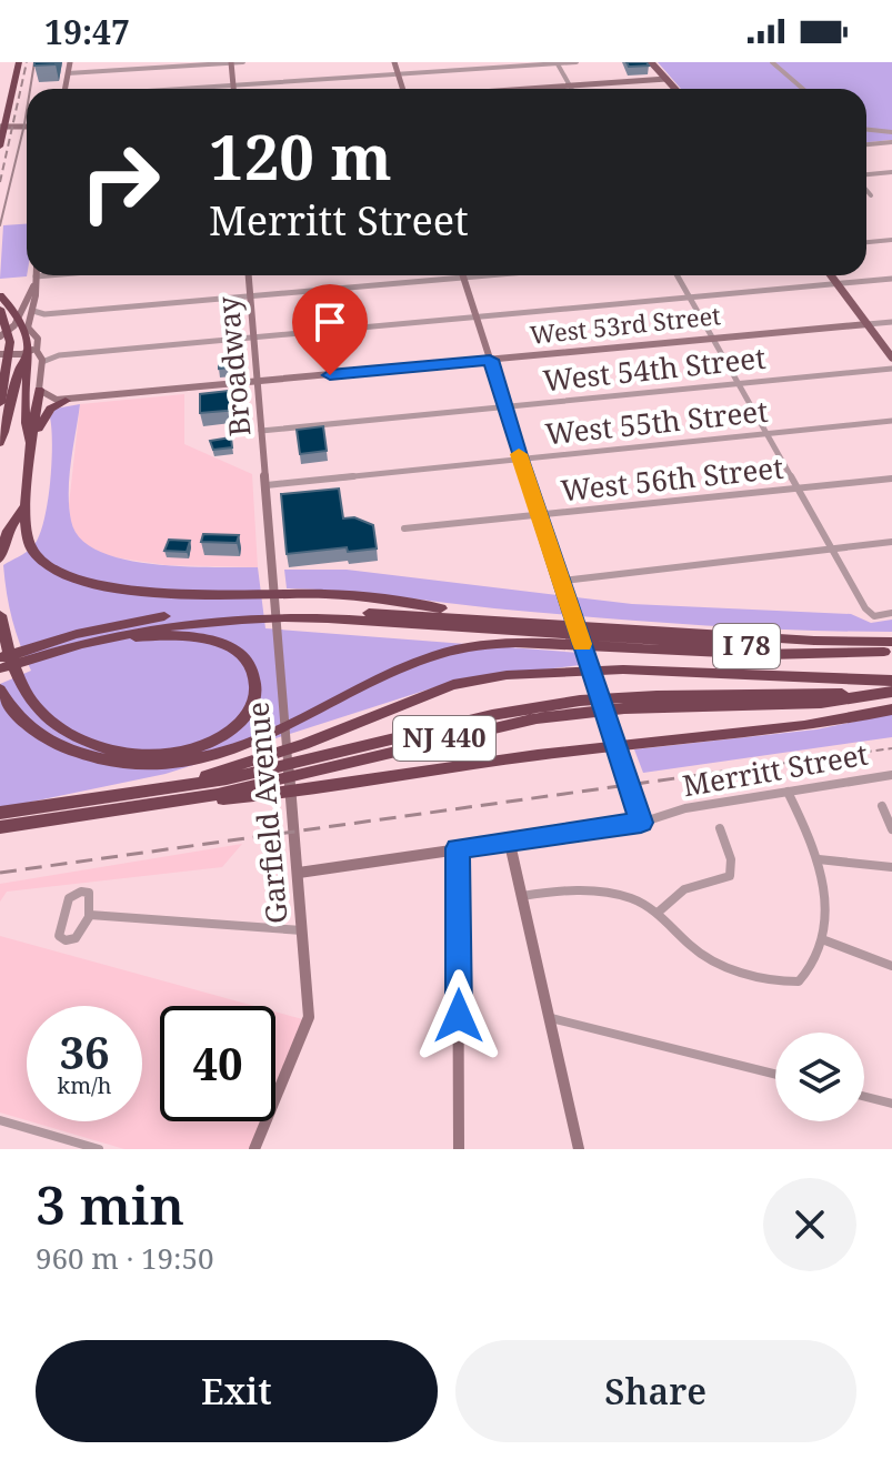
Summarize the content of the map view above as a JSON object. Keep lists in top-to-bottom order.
{
  "streets": {
    "highway": ["I 78", "NJ 440"],
    "street": [
      "West 53rd Street",
      "Broadway",
      "West 54th Street",
      "West 55th Street",
      "West 56th Street",
      "Merritt Street",
      "Garfield Avenue"
    ]
  },
  "crossings": [
    ["West 53rd Street", "Broadway"],
    ["Broadway", "West 54th Street"],
    ["Broadway", "Garfield Avenue"],
    ["West 55th Street", "Garfield Avenue"],
    ["Merritt Street", "Garfield Avenue"]
  ],
  "page": {
    "status": "19:47",
    "turn": ["120 m", "Merritt Street"],
    "speed": "36 km/h",
    "limit": "40",
    "heading": ["3 min", "960 m · 19:50"],
    "buttons": ["Exit", "Share"]
  }
}
